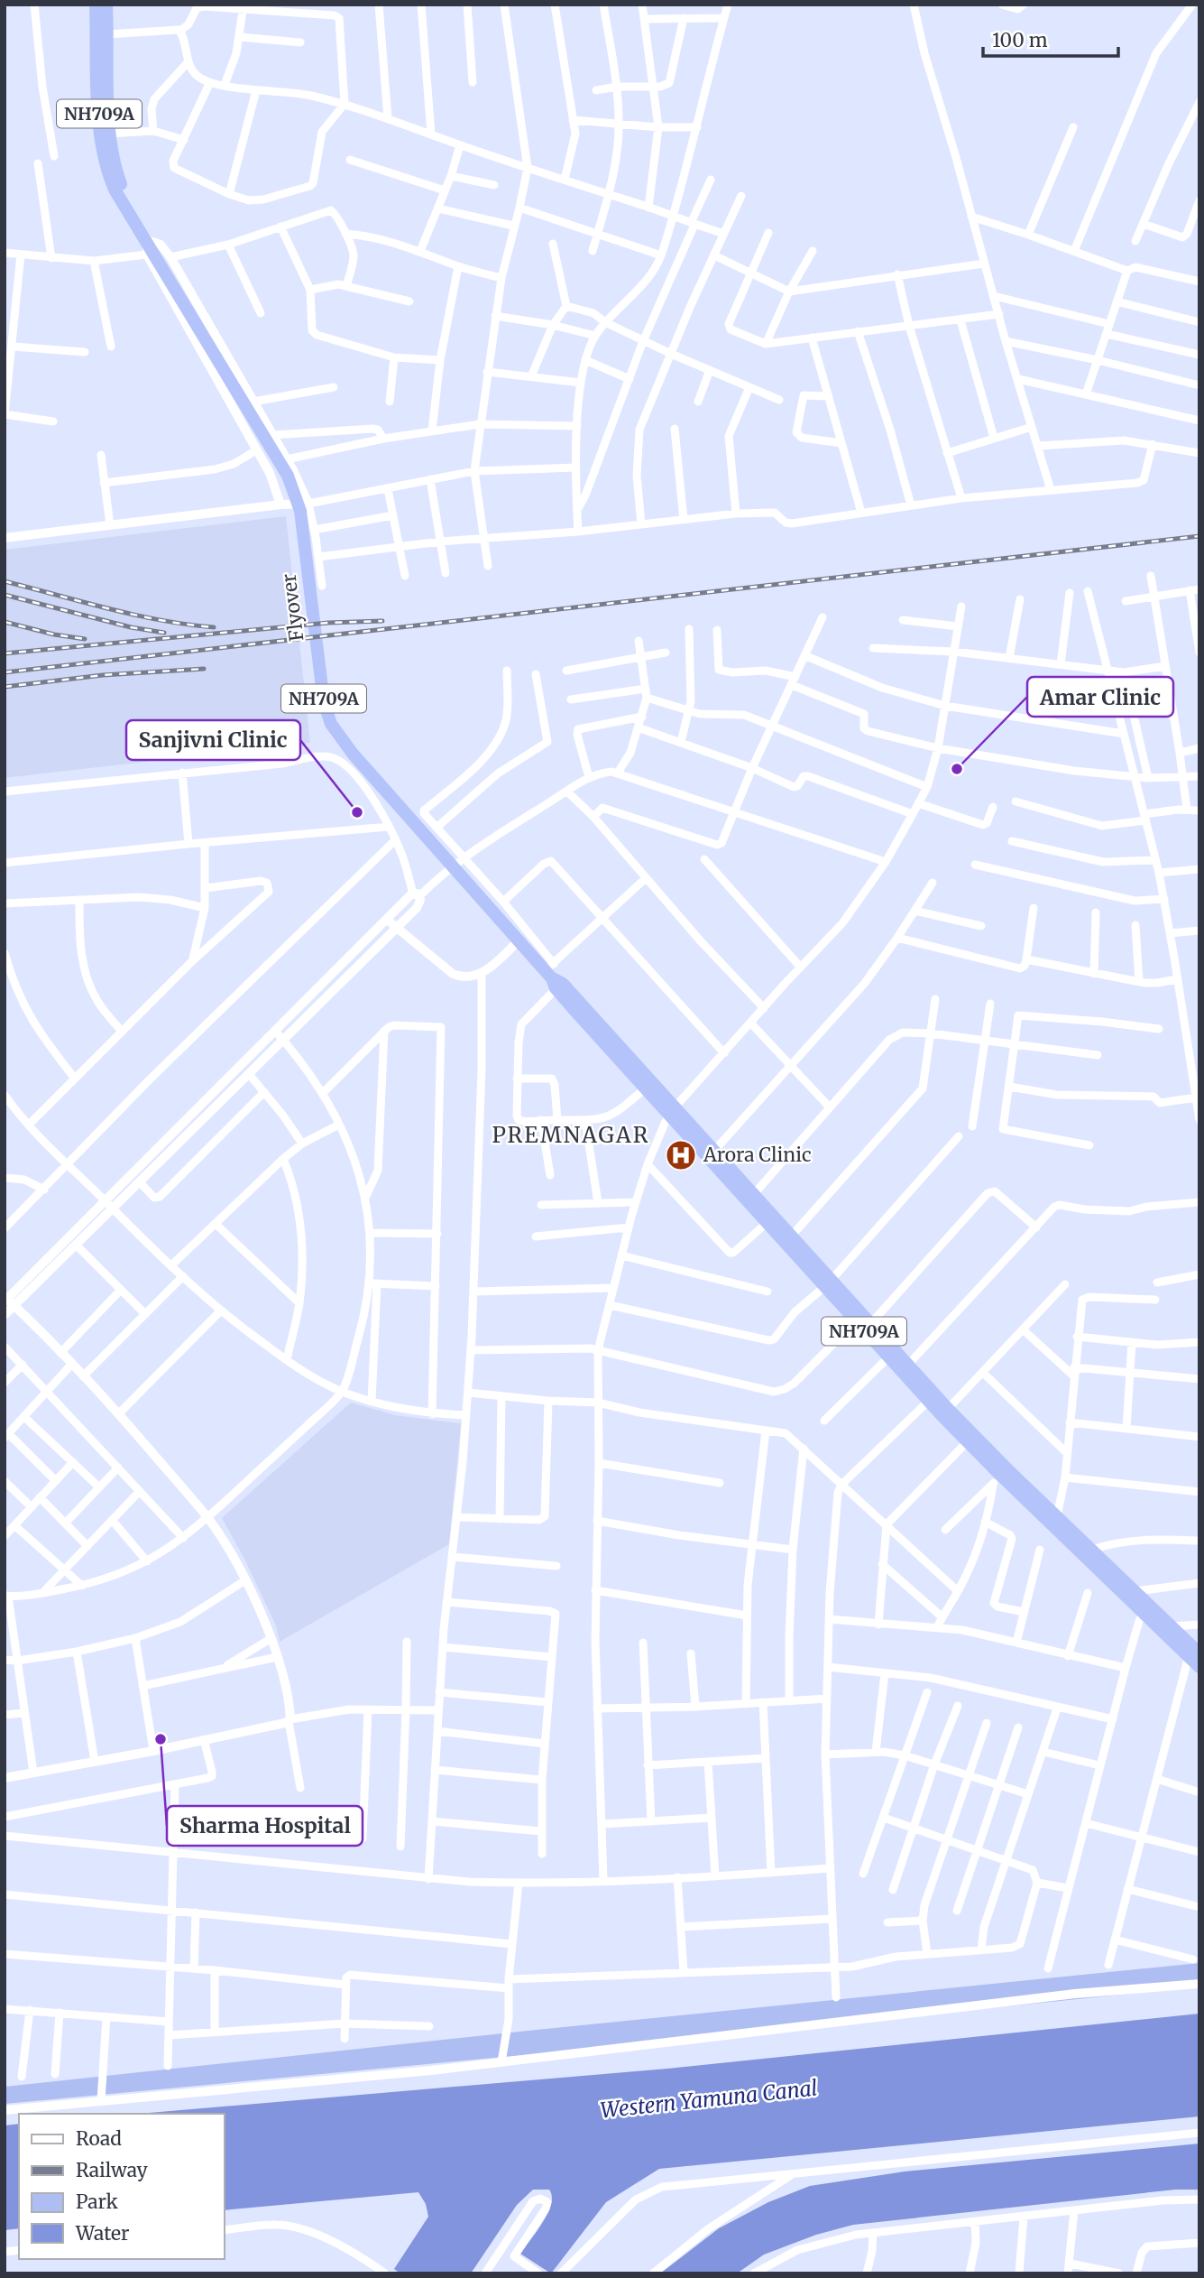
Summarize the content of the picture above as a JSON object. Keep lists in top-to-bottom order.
{
  "streets": {
    "highway": ["NH709A", "Flyover"]
  },
  "crossings": [
    ["NH709A", "Flyover"]
  ],
  "districts": ["PREMNAGAR"],
  "water": ["Western Yamuna Canal"],
  "places": {
    "other": ["Amar Clinic", "Sanjivni Clinic", "Sharma Hospital"],
    "hospital": ["Arora Clinic"]
  },
  "legend": [
    "Road",
    "Railway",
    "Park",
    "Water"
  ],
  "scale_bar": "100 m"
}
